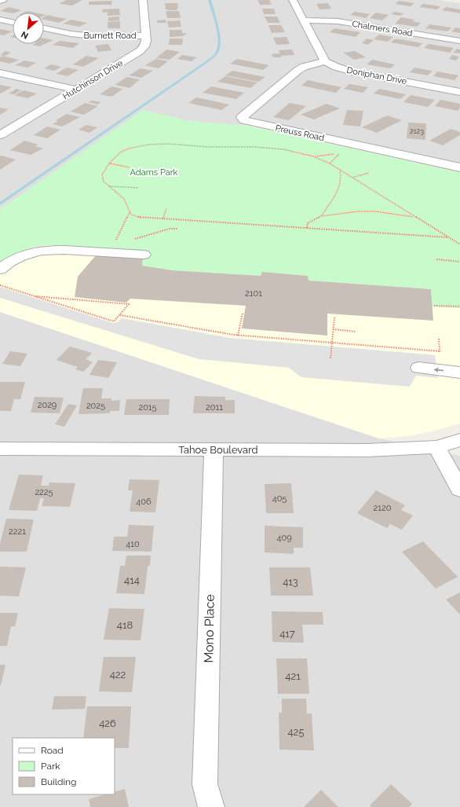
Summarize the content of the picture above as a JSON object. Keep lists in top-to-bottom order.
{
  "streets": {
    "street": [
      "Chalmers Road",
      "Burnett Road",
      "Doniphan Drive",
      "Hutchinson Drive",
      "Preuss Road",
      "Tahoe Boulevard",
      "Mono Place"
    ]
  },
  "crossings": [
    ["Burnett Road", "Hutchinson Drive"],
    ["Doniphan Drive", "Preuss Road"],
    ["Tahoe Boulevard", "Mono Place"]
  ],
  "parks": ["Adams Park"],
  "house_numbers": [
    "2123",
    "2101",
    "2029",
    "2025",
    "2015",
    "2011",
    "2225",
    "405",
    "406",
    "2120",
    "2221",
    "409",
    "410",
    "414",
    "413",
    "418",
    "417",
    "422",
    "421",
    "426",
    "425"
  ],
  "legend": ["Road", "Park", "Building"],
  "north": "bottom left"
}
